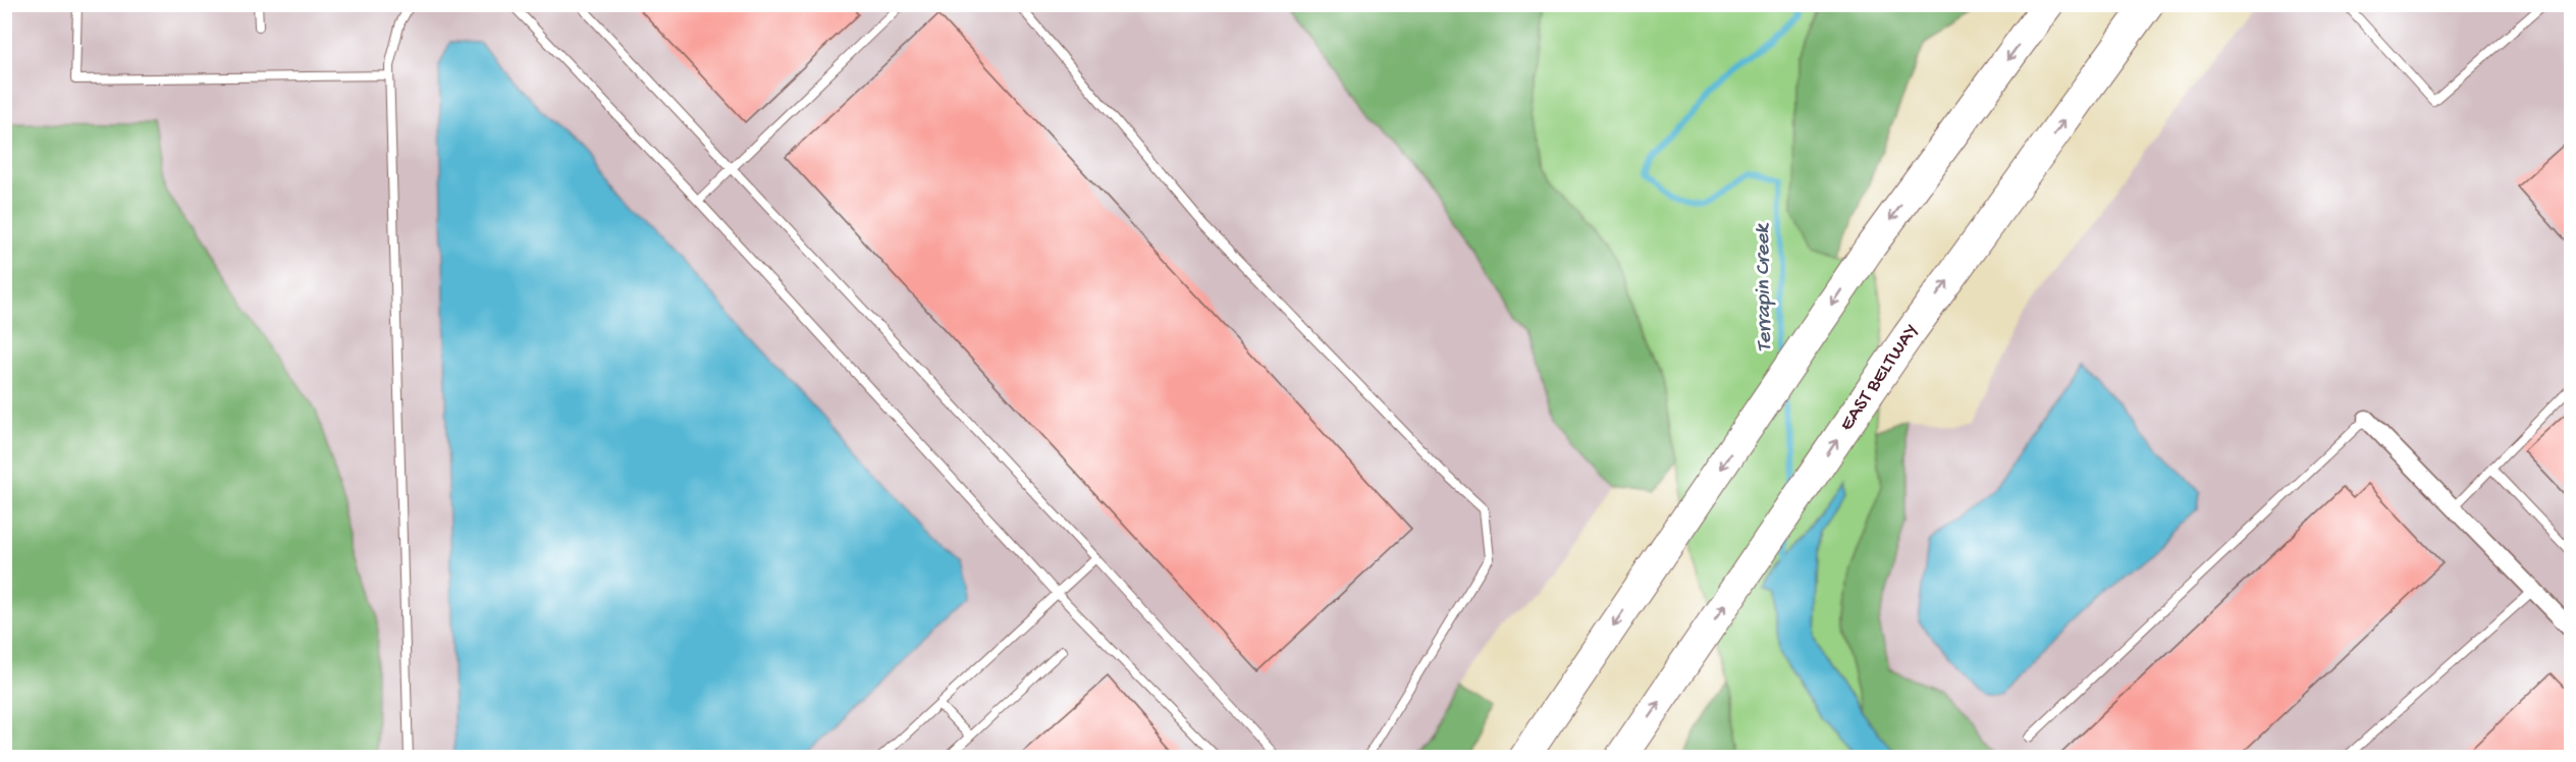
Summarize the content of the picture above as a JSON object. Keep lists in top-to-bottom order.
{
  "streets": {
    "highway": ["EAST BELTWAY"]
  },
  "water": ["Terrapin Creek"]
}
